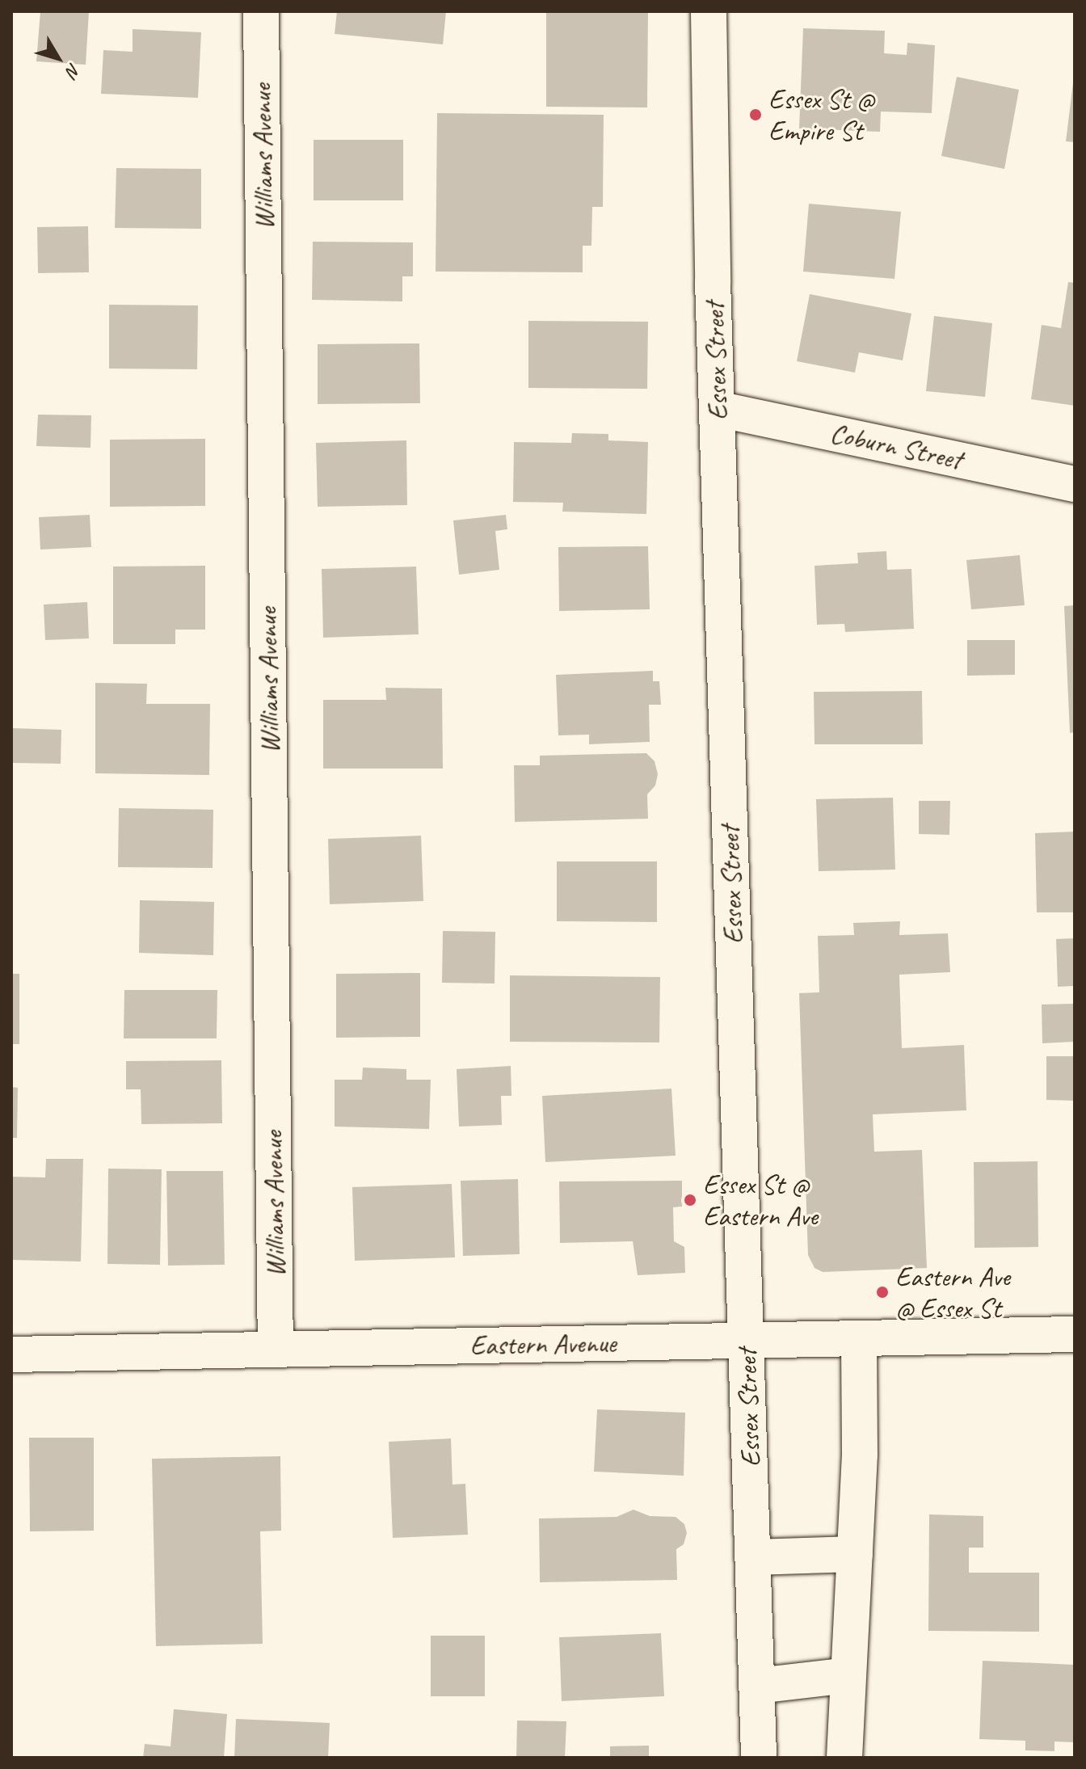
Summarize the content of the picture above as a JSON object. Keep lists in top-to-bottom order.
{
  "streets": {
    "main road": [
      "Williams Avenue",
      "Essex Street",
      "Coburn Street",
      "Eastern Avenue"
    ]
  },
  "crossings": [
    ["Williams Avenue", "Eastern Avenue"],
    ["Essex Street", "Coburn Street"],
    ["Essex Street", "Eastern Avenue"]
  ],
  "places": ["Essex St @ Empire St", "Essex St @ Eastern Ave", "Eastern Ave @ Essex St"],
  "north": "bottom right"
}
